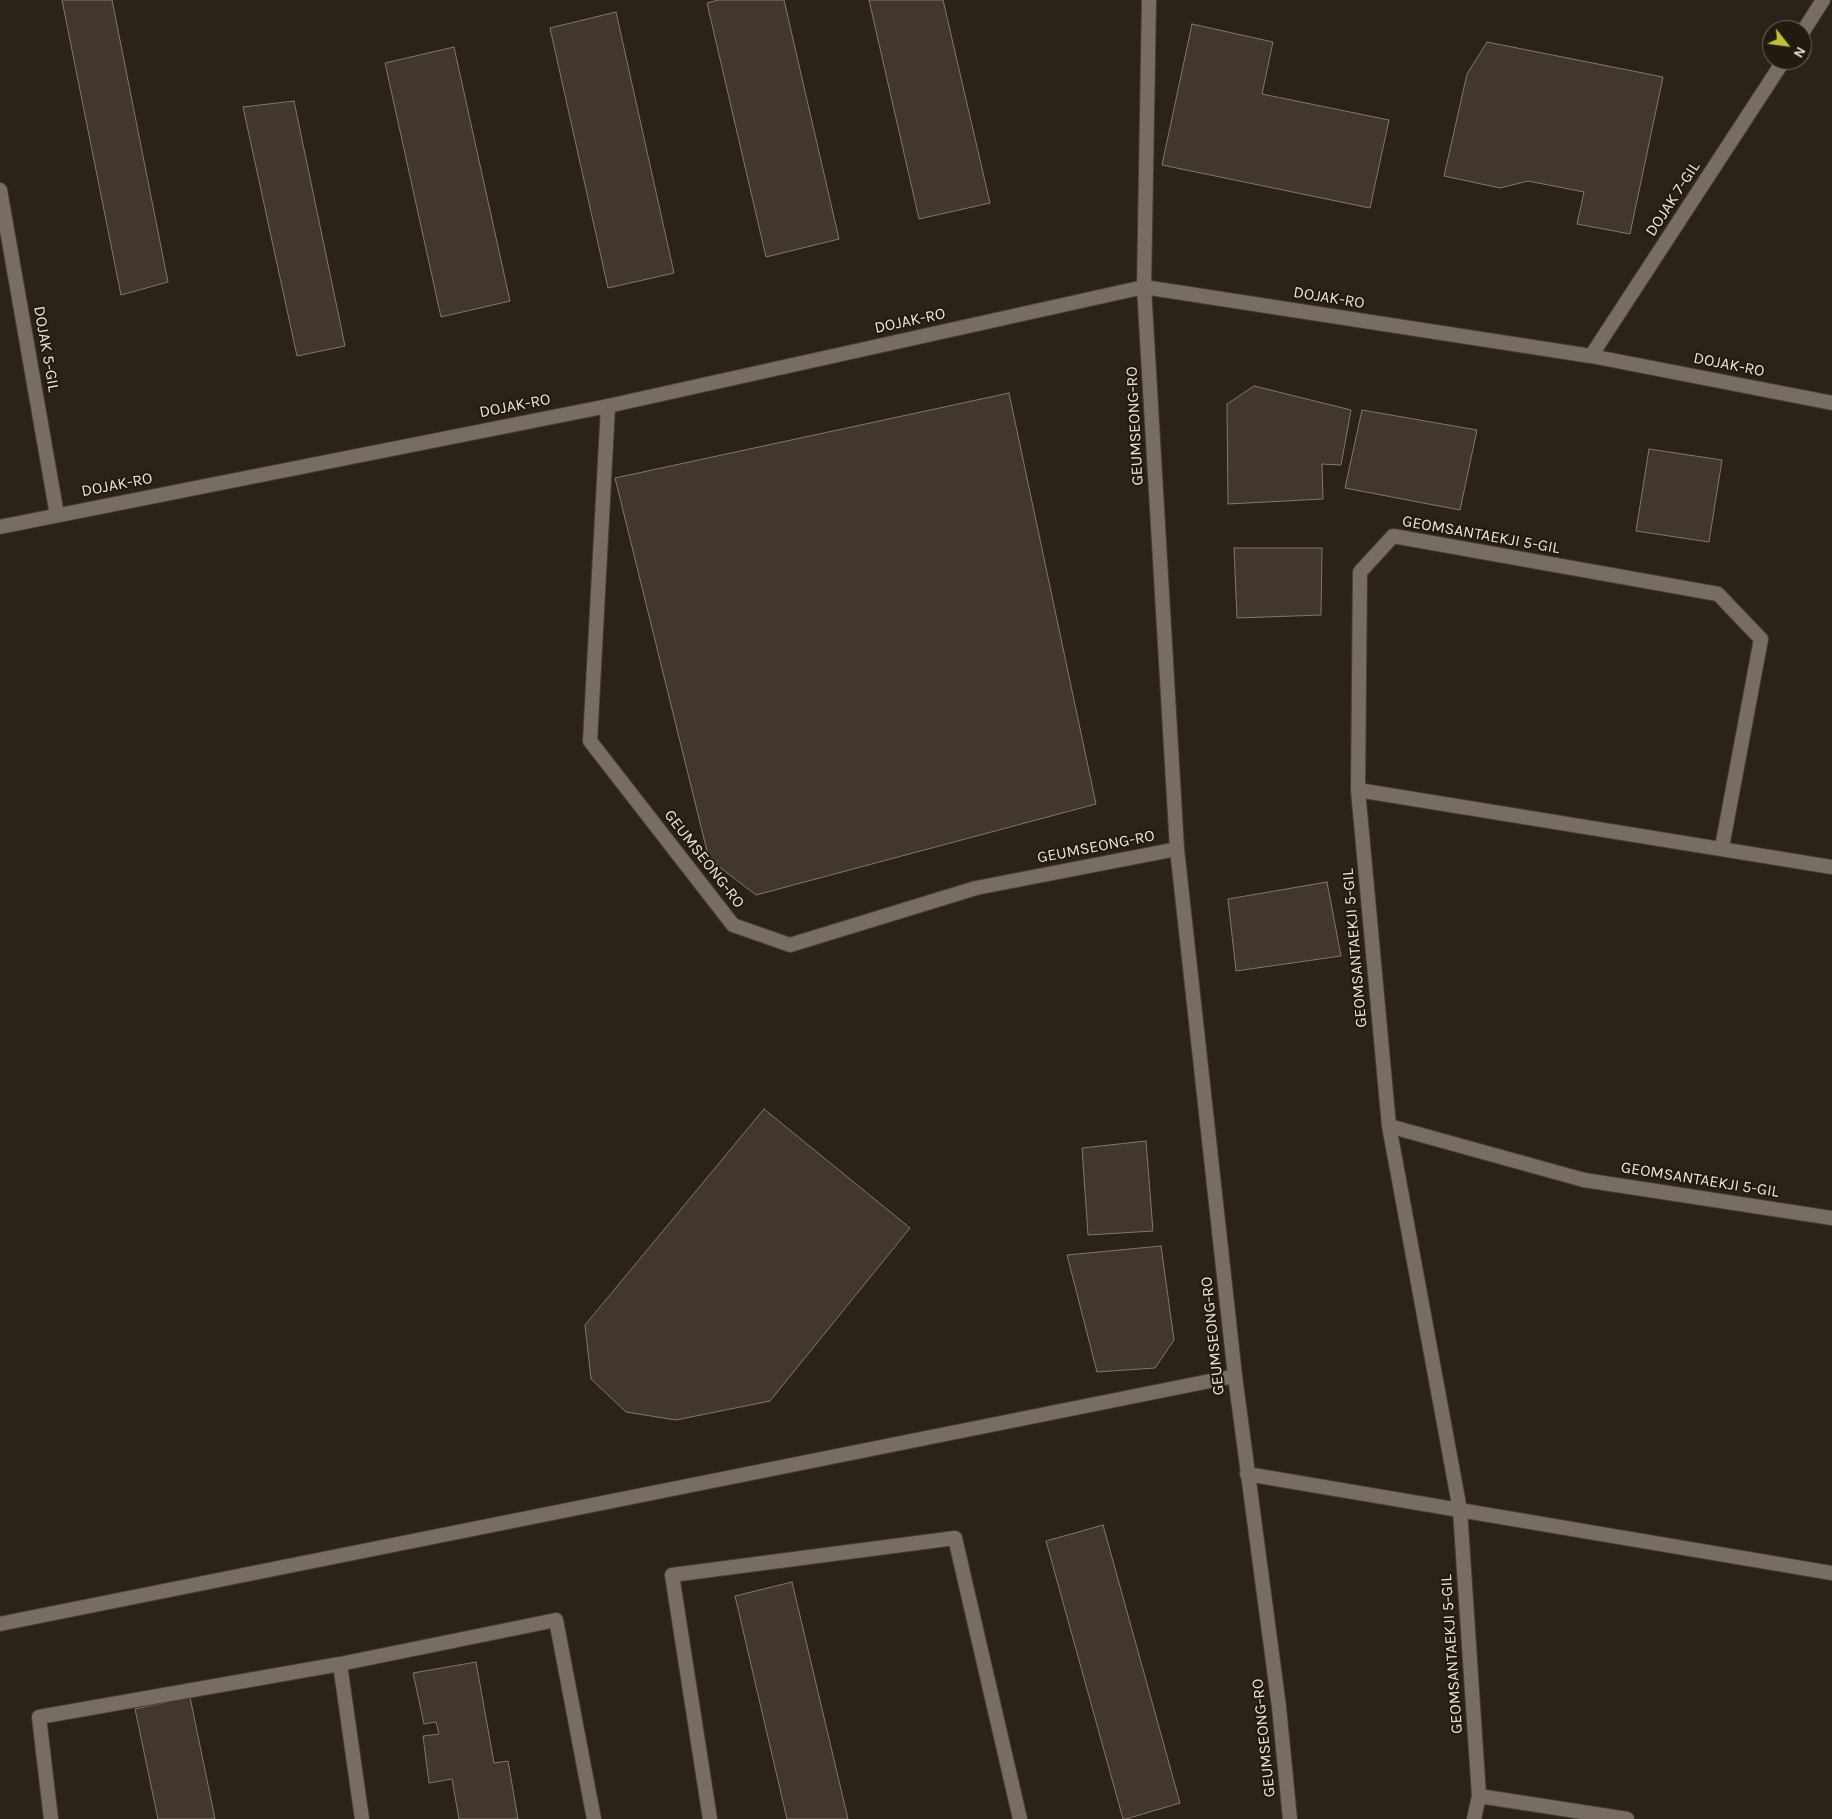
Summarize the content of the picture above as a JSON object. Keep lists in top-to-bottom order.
{
  "streets": {
    "street": [
      "DOJAK 7-GIL",
      "DOJAK-RO",
      "DOJAK 5-GIL",
      "GEUMSEONG-RO",
      "GEOMSANTAEKJI 5-GIL"
    ]
  },
  "crossings": [
    ["DOJAK 7-GIL", "DOJAK-RO"],
    ["DOJAK-RO", "DOJAK 5-GIL"],
    ["DOJAK-RO", "GEUMSEONG-RO"]
  ],
  "north": "bottom right"
}
